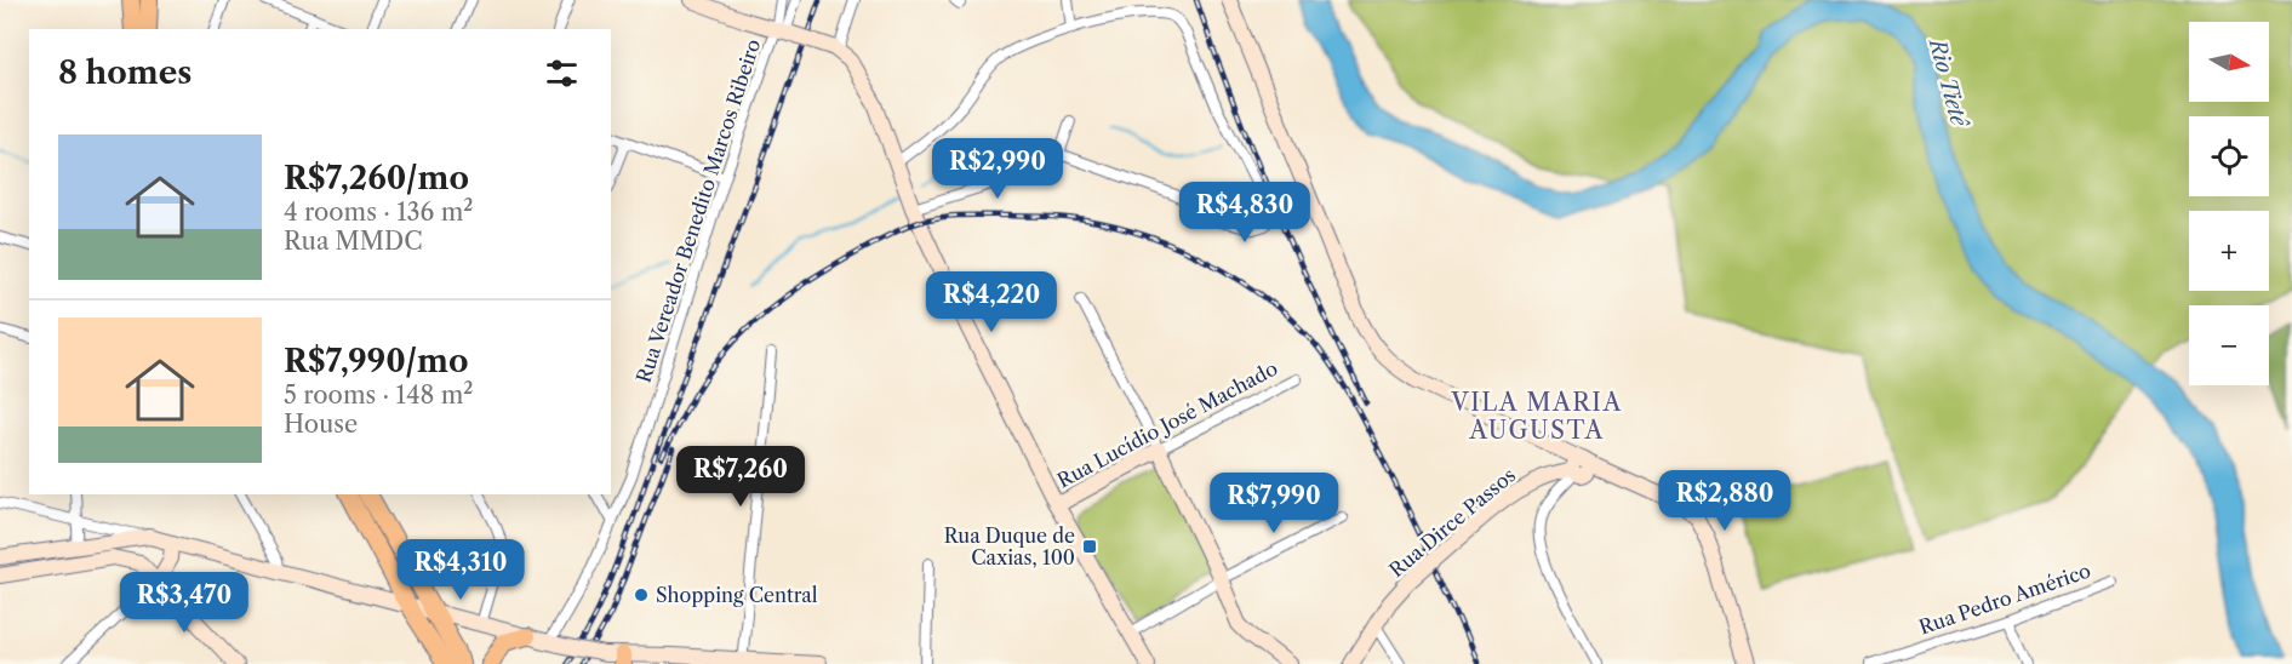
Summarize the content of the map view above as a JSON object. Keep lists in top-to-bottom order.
{
  "streets": {
    "main road": ["Rua Lucídio José Machado", "Rua Dirce Passos"],
    "street": ["Rua Vereador Benedito Marcos Ribeiro", "Rua Pedro Américo"]
  },
  "districts": ["VILA MARIA AUGUSTA"],
  "water": ["Rio Tietê"],
  "places": {
    "transit": ["Rua Duque de Caxias, 100"],
    "other": ["Shopping Central"]
  },
  "north": "right",
  "page": {
    "map_buttons": ["+", "−"],
    "heading": "8 homes",
    "list": [
      {
        "name": "R$7,260/mo",
        "note": "4 rooms · 136 m² · Rua MMDC"
      },
      {
        "name": "R$7,990/mo",
        "note": "5 rooms · 148 m² · House"
      }
    ],
    "price": [
      "R$2,990",
      "R$4,830",
      "R$4,220",
      "R$7,260",
      "R$2,880",
      "R$7,990",
      "R$4,310",
      "R$3,470"
    ]
  }
}
